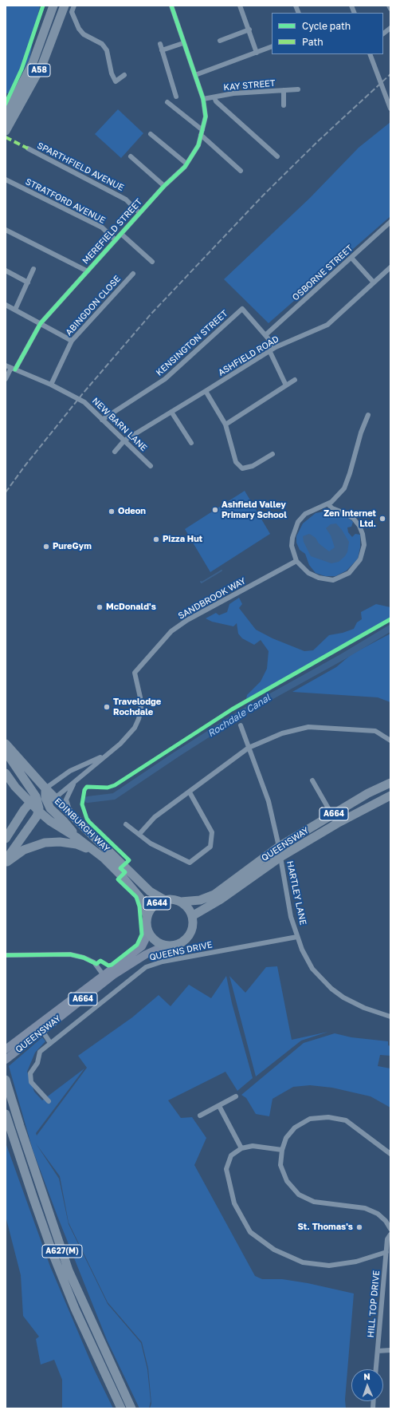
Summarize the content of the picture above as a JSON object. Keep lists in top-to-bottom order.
{
  "streets": {
    "highway": [
      "A58",
      "A664",
      "EDINBURGH WAY",
      "QUEENSWAY",
      "A644",
      "A627(M)"
    ],
    "street": [
      "KAY STREET",
      "SPARTHFIELD AVENUE",
      "STRATFORD AVENUE",
      "MEREFIELD STREET",
      "OSBORNE STREET",
      "ABINGDON CLOSE",
      "KENSINGTON STREET",
      "ASHFIELD ROAD",
      "NEW BARN LANE",
      "SANDBROOK WAY",
      "HARTLEY LANE",
      "QUEENS DRIVE",
      "HILL TOP DRIVE"
    ]
  },
  "crossings": [
    ["KAY STREET", "MEREFIELD STREET"],
    ["SPARTHFIELD AVENUE", "MEREFIELD STREET"],
    ["STRATFORD AVENUE", "MEREFIELD STREET"],
    ["MEREFIELD STREET", "NEW BARN LANE"],
    ["OSBORNE STREET", "KENSINGTON STREET"],
    ["ABINGDON CLOSE", "NEW BARN LANE"],
    ["KENSINGTON STREET", "NEW BARN LANE"],
    ["ASHFIELD ROAD", "NEW BARN LANE"],
    ["SANDBROOK WAY", "A664"],
    ["SANDBROOK WAY", "EDINBURGH WAY"],
    ["A664", "EDINBURGH WAY"],
    ["EDINBURGH WAY", "QUEENSWAY"],
    ["EDINBURGH WAY", "A644"],
    ["QUEENSWAY", "HARTLEY LANE"],
    ["QUEENSWAY", "A644"],
    ["HARTLEY LANE", "QUEENS DRIVE"]
  ],
  "water": ["Rochdale Canal"],
  "places": [
    "Ashfield Valley Primary School",
    "Odeon",
    "Zen Internet Ltd.",
    "Pizza Hut",
    "PureGym",
    "McDonald's",
    "Travelodge Rochdale",
    "St. Thomas's"
  ],
  "legend": ["Cycle path", "Path"],
  "north": "top"
}
